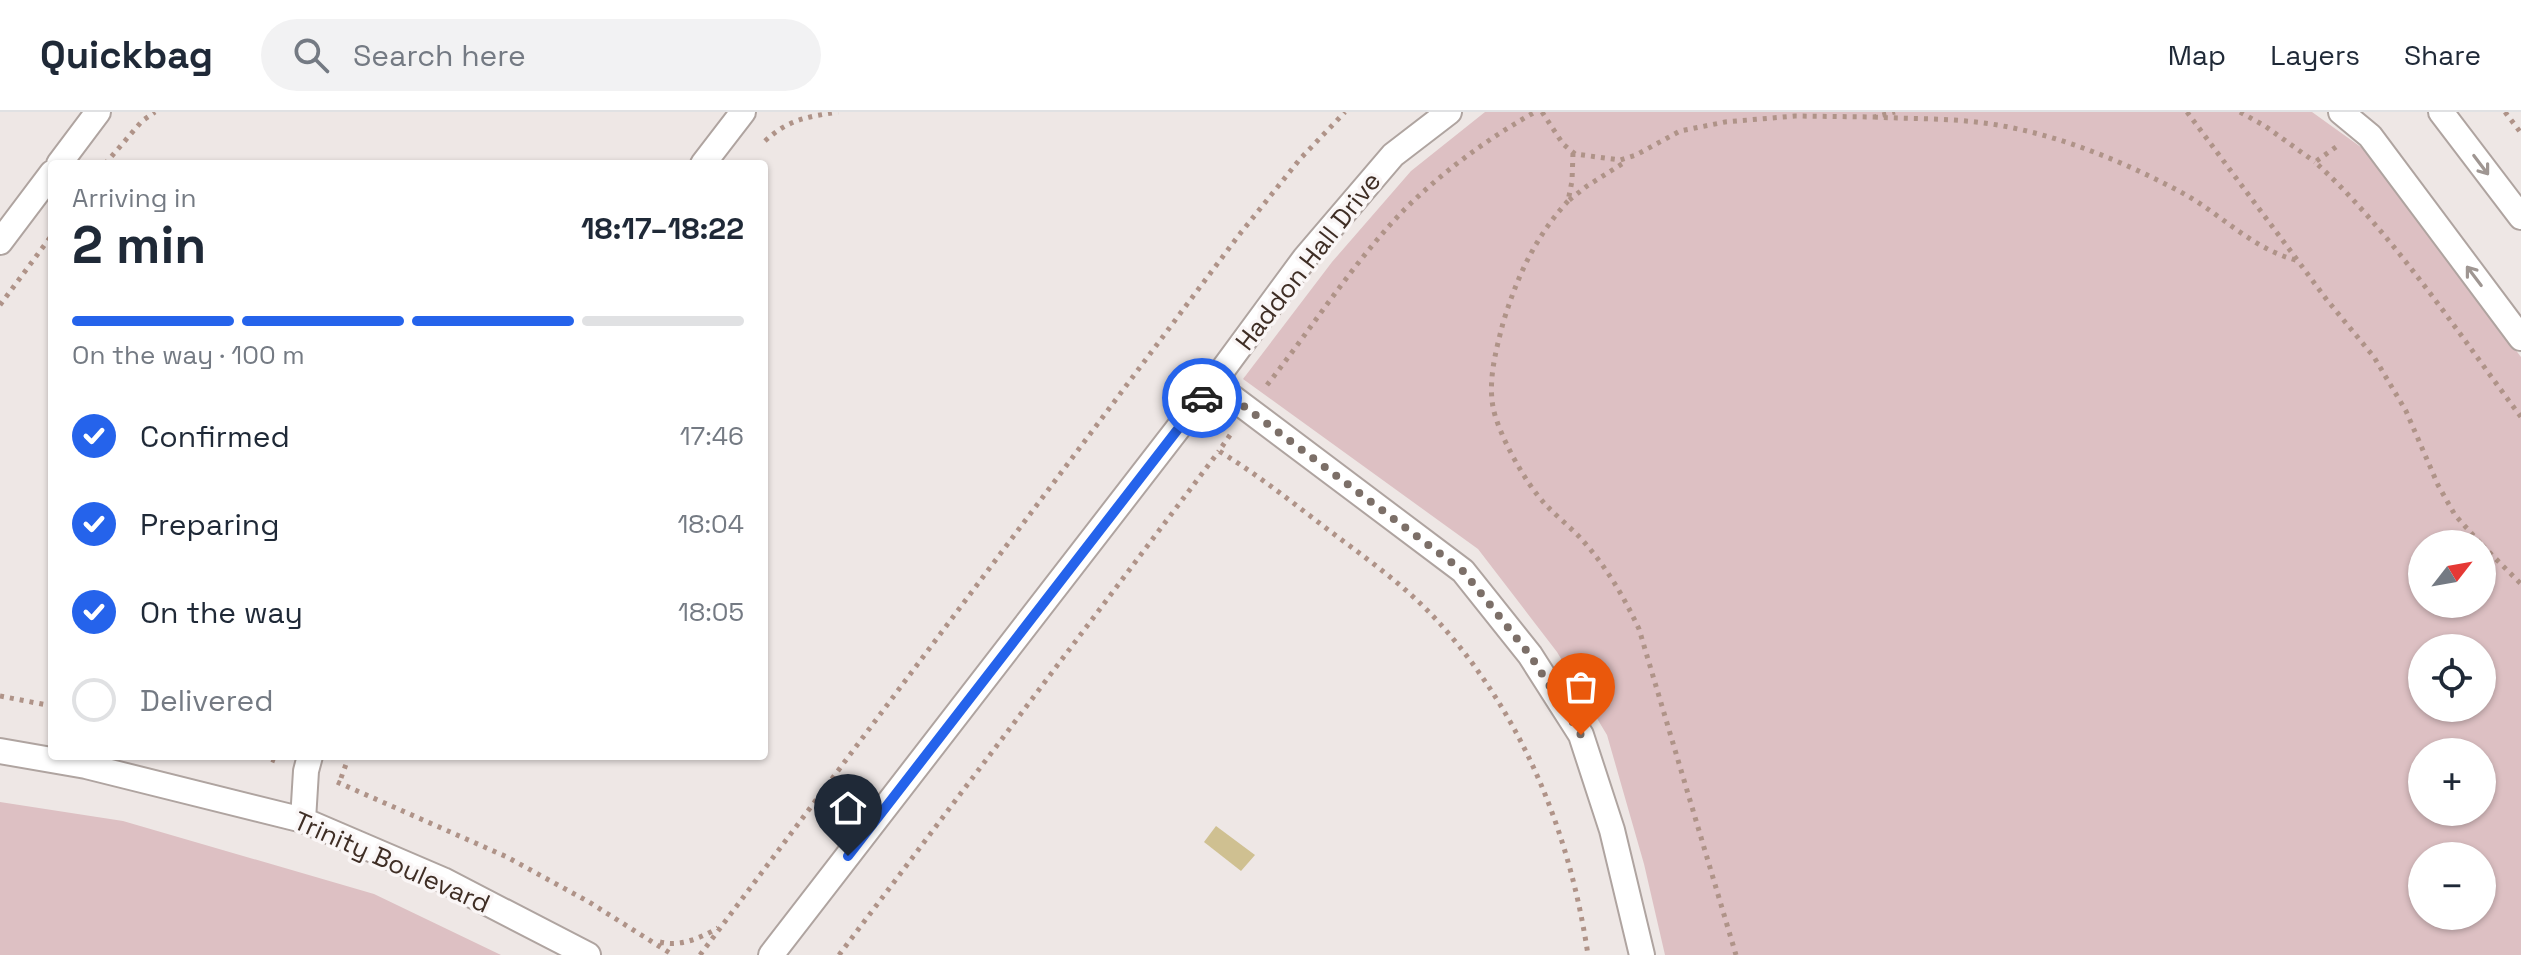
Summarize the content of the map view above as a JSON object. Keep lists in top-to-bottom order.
{
  "streets": {
    "street": ["Haddon Hall Drive", "Trinity Boulevard"]
  },
  "north": "top right",
  "page": {
    "header": "Quickbag",
    "search": "Search here",
    "nav": ["Map", "Layers", "Share"],
    "heading": ["2 min", "Arriving in", "18:17–18:22"],
    "bar": "On the way · 100 m",
    "list": [
      ["Confirmed", "17:46"],
      ["Preparing", "18:04"],
      ["On the way", "18:05"],
      "Delivered"
    ],
    "map_buttons": ["+", "−"]
  }
}
